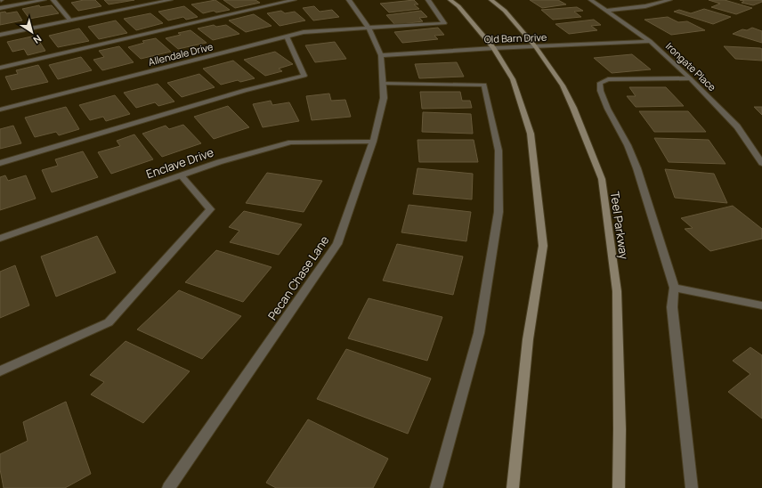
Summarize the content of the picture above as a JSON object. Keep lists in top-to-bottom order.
{
  "streets": {
    "main road": ["Teel Parkway"],
    "street": [
      "Old Barn Drive",
      "Allendale Drive",
      "Irongate Place",
      "Enclave Drive",
      "Pecan Chase Lane"
    ]
  },
  "crossings": [
    ["Old Barn Drive", "Irongate Place"],
    ["Old Barn Drive", "Teel Parkway"],
    ["Old Barn Drive", "Pecan Chase Lane"],
    ["Allendale Drive", "Pecan Chase Lane"],
    ["Enclave Drive", "Pecan Chase Lane"]
  ],
  "north": "bottom right"
}
